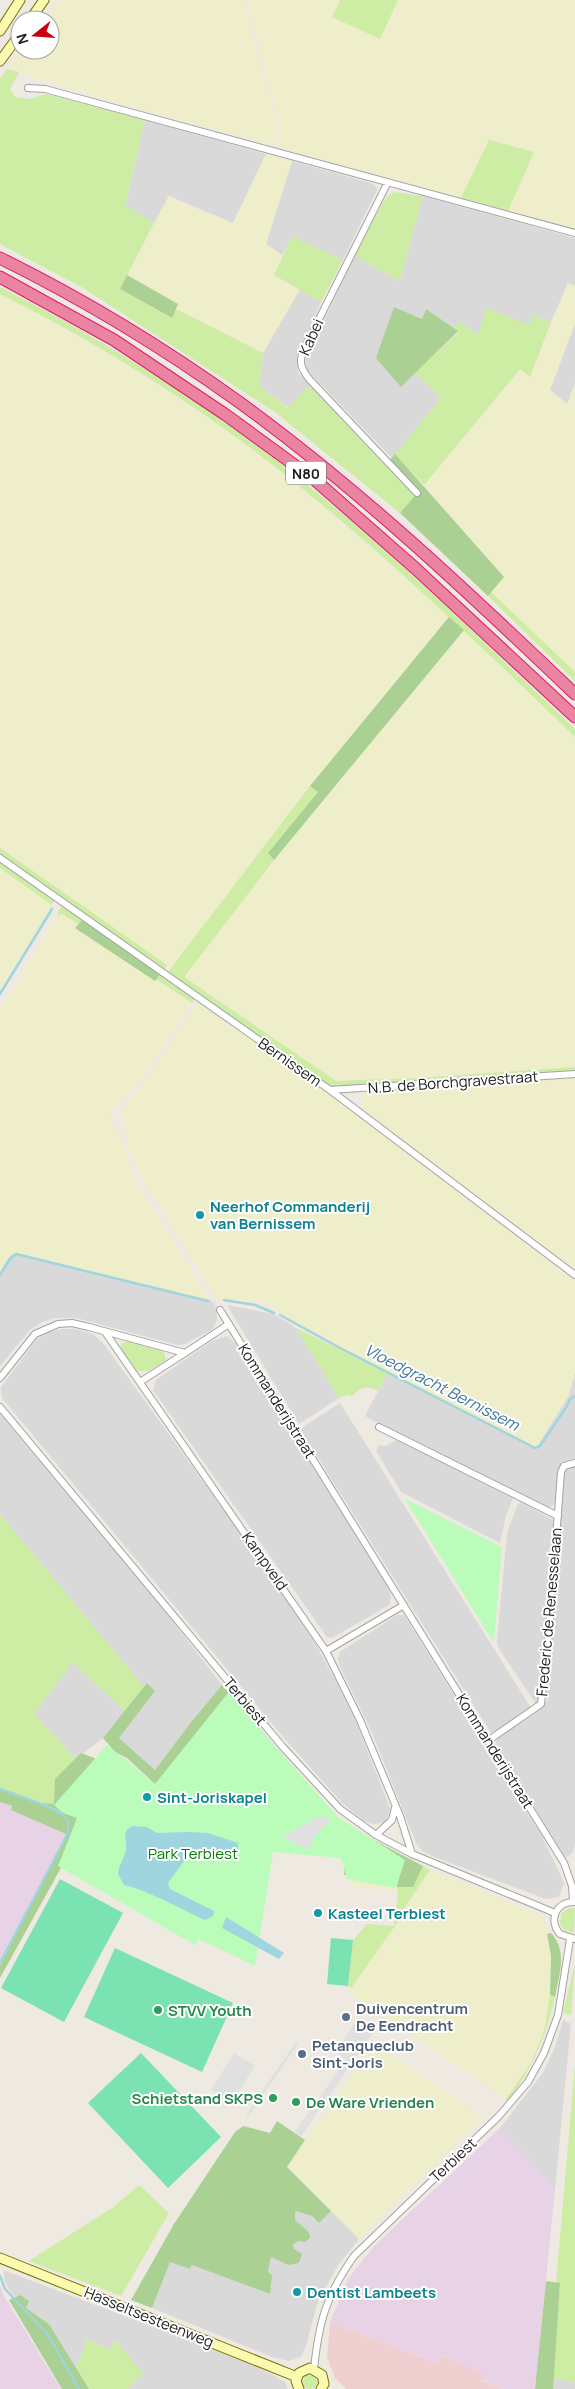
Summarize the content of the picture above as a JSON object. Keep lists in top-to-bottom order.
{
  "streets": {
    "highway": ["N80"],
    "main road": ["Hasseltsesteenweg"],
    "street": [
      "Kabei",
      "Bernissem",
      "N.B. de Borchgravestraat",
      "Kommanderijstraat",
      "Kampveld",
      "Frederic de Renesselaan",
      "Terbiest"
    ]
  },
  "crossings": [
    ["Bernissem", "N.B. de Borchgravestraat"],
    ["Kommanderijstraat", "Frederic de Renesselaan"],
    ["Kampveld", "Terbiest"]
  ],
  "water": ["Vloedgracht Bernissem"],
  "parks": ["Park Terbiest"],
  "places": [
    "Neerhof Commanderij van Bernissem",
    "Sint-Joriskapel",
    "Kasteel Terbiest",
    "STVV Youth",
    "Duivencentrum De Eendracht",
    "Petanqueclub Sint-Joris",
    "Schietstand SKPS",
    "De Ware Vrienden",
    "Dentist Lambeets"
  ],
  "north": "left"
}
